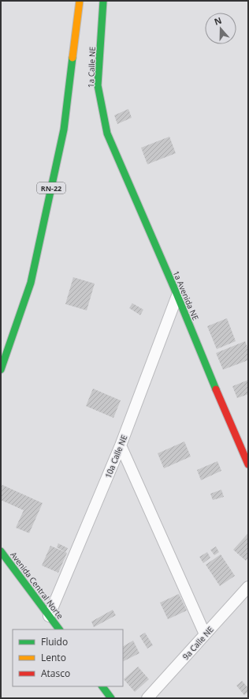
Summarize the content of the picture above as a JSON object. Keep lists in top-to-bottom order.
{
  "streets": {
    "street": [
      "1a Calle NE",
      "RN-22",
      "1a Avenida NE",
      "10a Calle NE",
      "Avenida Central Norte",
      "9a Calle NE"
    ]
  },
  "crossings": [
    ["1a Calle NE", "1a Avenida NE"],
    ["1a Avenida NE", "10a Calle NE"],
    ["10a Calle NE", "Avenida Central Norte"]
  ],
  "legend": ["Fluido", "Lento", "Atasco"],
  "north": "top"
}
